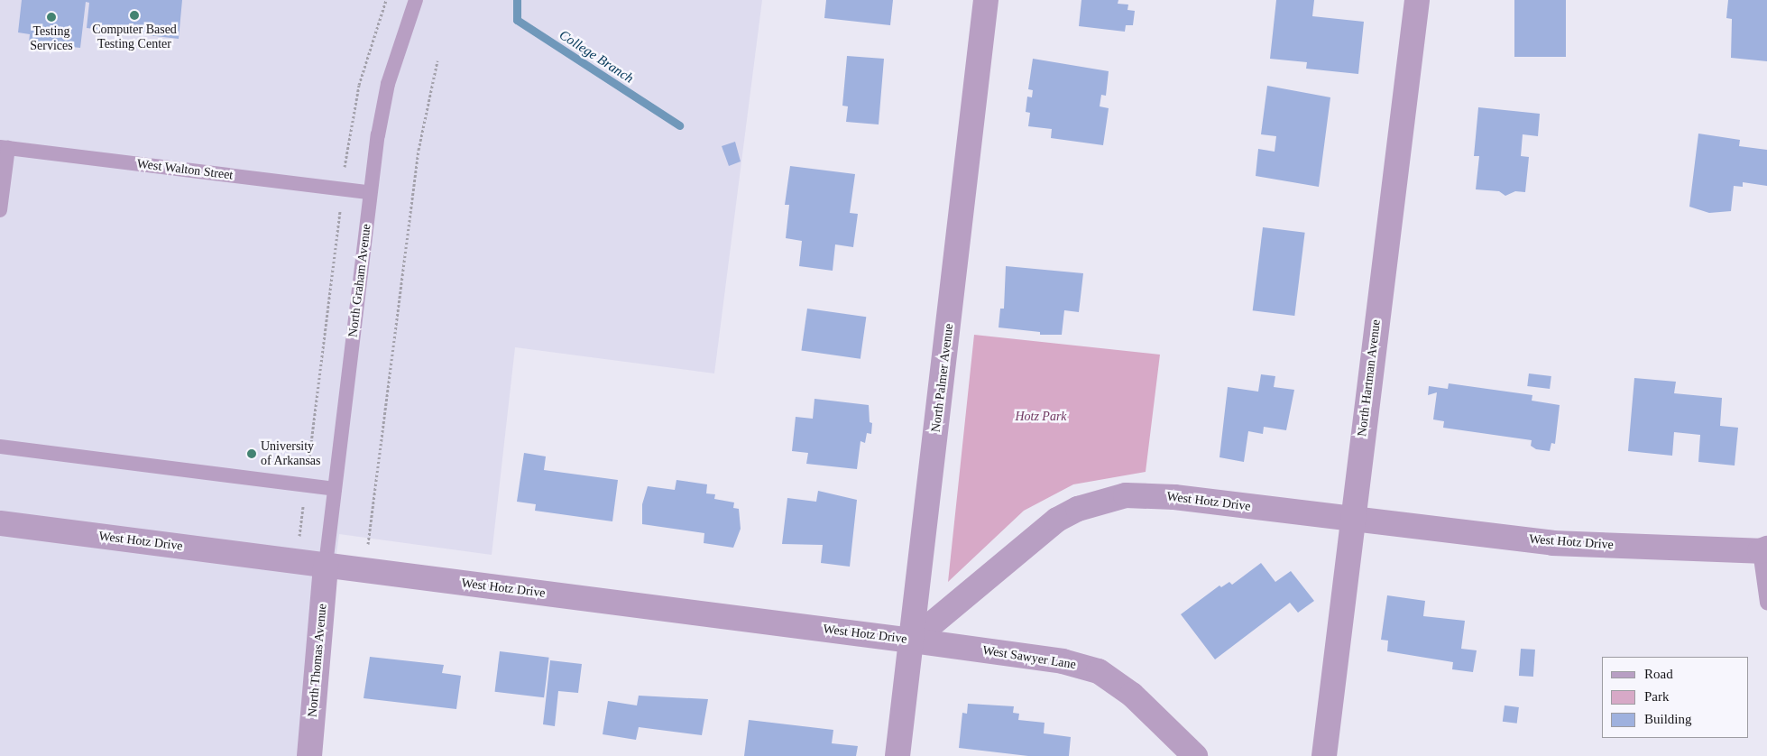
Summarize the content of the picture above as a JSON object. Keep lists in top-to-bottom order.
{
  "streets": {
    "street": [
      "North Palmer Avenue",
      "North Hartman Avenue",
      "West Hotz Drive",
      "West Sawyer Lane",
      "North Thomas Avenue"
    ],
    "lane": ["West Walton Street", "North Graham Avenue"]
  },
  "crossings": [
    ["West Walton Street", "North Graham Avenue"],
    ["North Graham Avenue", "West Hotz Drive"],
    ["North Graham Avenue", "North Thomas Avenue"],
    ["North Palmer Avenue", "West Hotz Drive"],
    ["North Palmer Avenue", "West Sawyer Lane"],
    ["North Hartman Avenue", "West Hotz Drive"],
    ["West Hotz Drive", "West Sawyer Lane"],
    ["West Hotz Drive", "North Thomas Avenue"]
  ],
  "water": ["College Branch"],
  "parks": ["Hotz Park"],
  "places": ["Computer Based Testing Center", "Testing Services", "University of Arkansas"],
  "legend": ["Road", "Park", "Building"]
}
